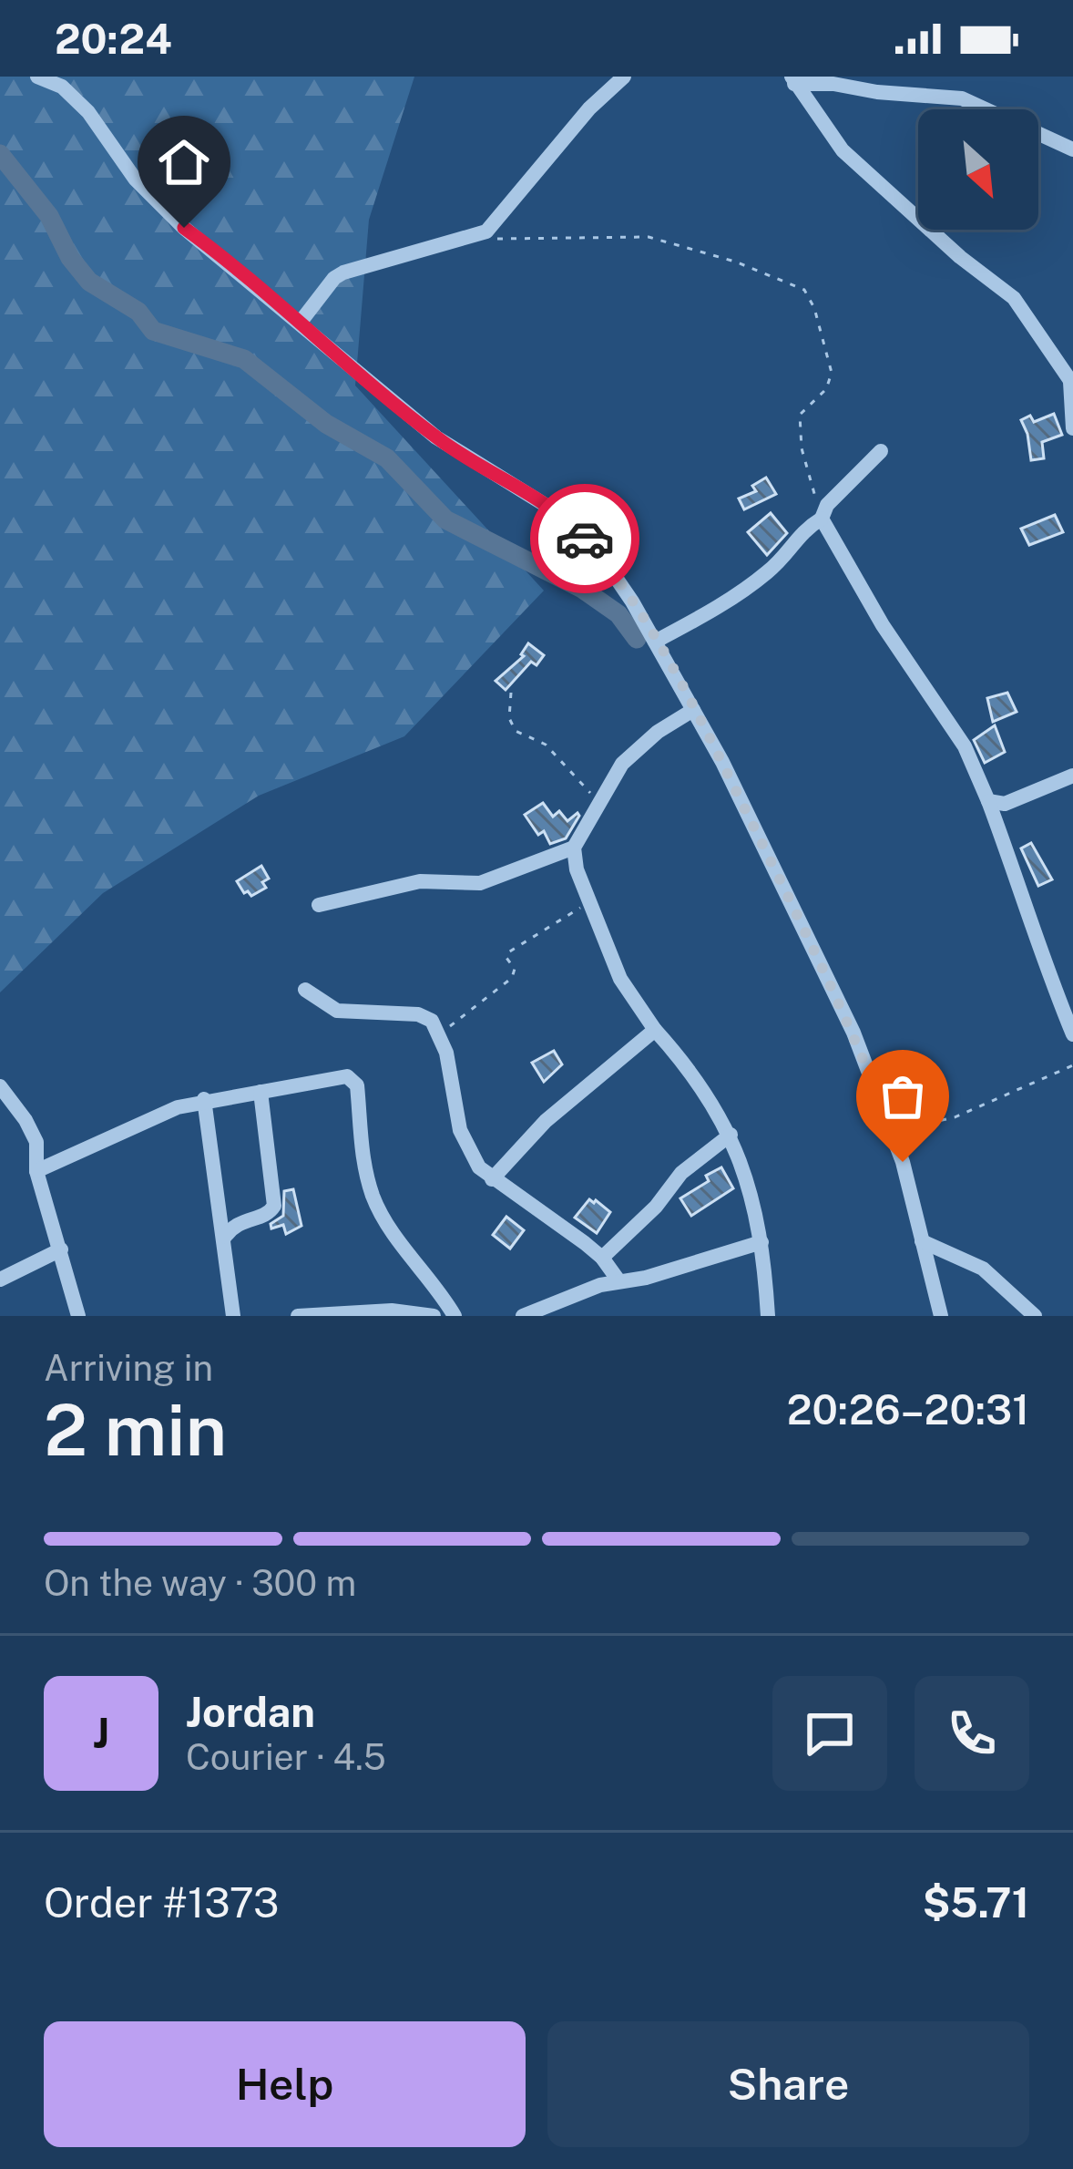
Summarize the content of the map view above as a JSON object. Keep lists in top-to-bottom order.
{
  "north": "bottom right",
  "page": {
    "status": "20:24",
    "heading": ["2 min", "Arriving in", "20:26–20:31"],
    "panel": [
      "Jordan",
      "Courier · 4.5",
      "Order #1373",
      "$5.71"
    ],
    "bar": "On the way · 300 m",
    "round": "J",
    "buttons": ["Help", "Share"]
  }
}
